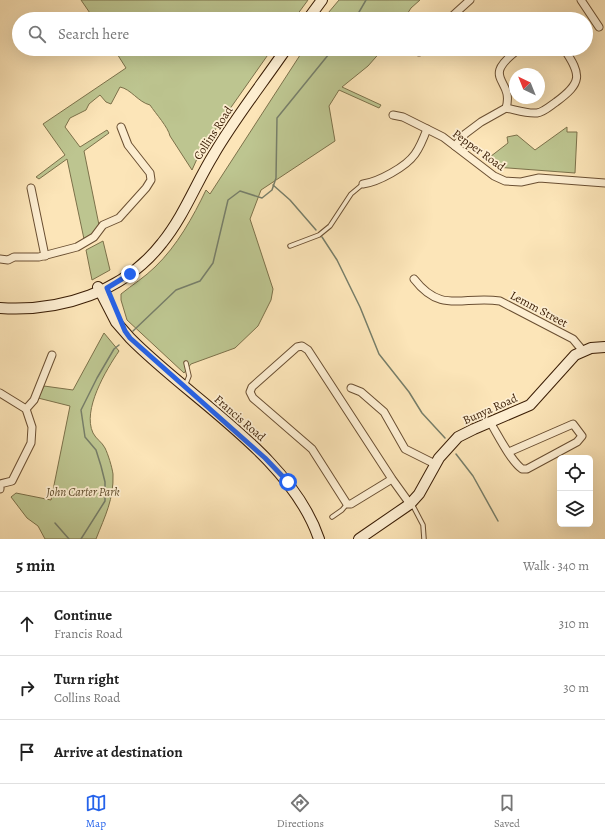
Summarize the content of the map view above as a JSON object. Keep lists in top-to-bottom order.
{
  "streets": {
    "street": [
      "Collins Road",
      "Pepper Road",
      "Lemm Street",
      "Bunya Road",
      "Francis Road"
    ]
  },
  "crossings": [
    ["Collins Road", "Francis Road"],
    ["Lemm Street", "Bunya Road"]
  ],
  "parks": ["John Carter Park"],
  "north": "top left",
  "page": {
    "search": "Search here",
    "heading": ["5 min", "Walk · 340 m"],
    "list": [
      ["Continue", "Francis Road", "310 m"],
      ["Turn right", "Collins Road", "30 m"],
      "Arrive at destination"
    ],
    "nav": ["Map", "Directions", "Saved"]
  }
}
